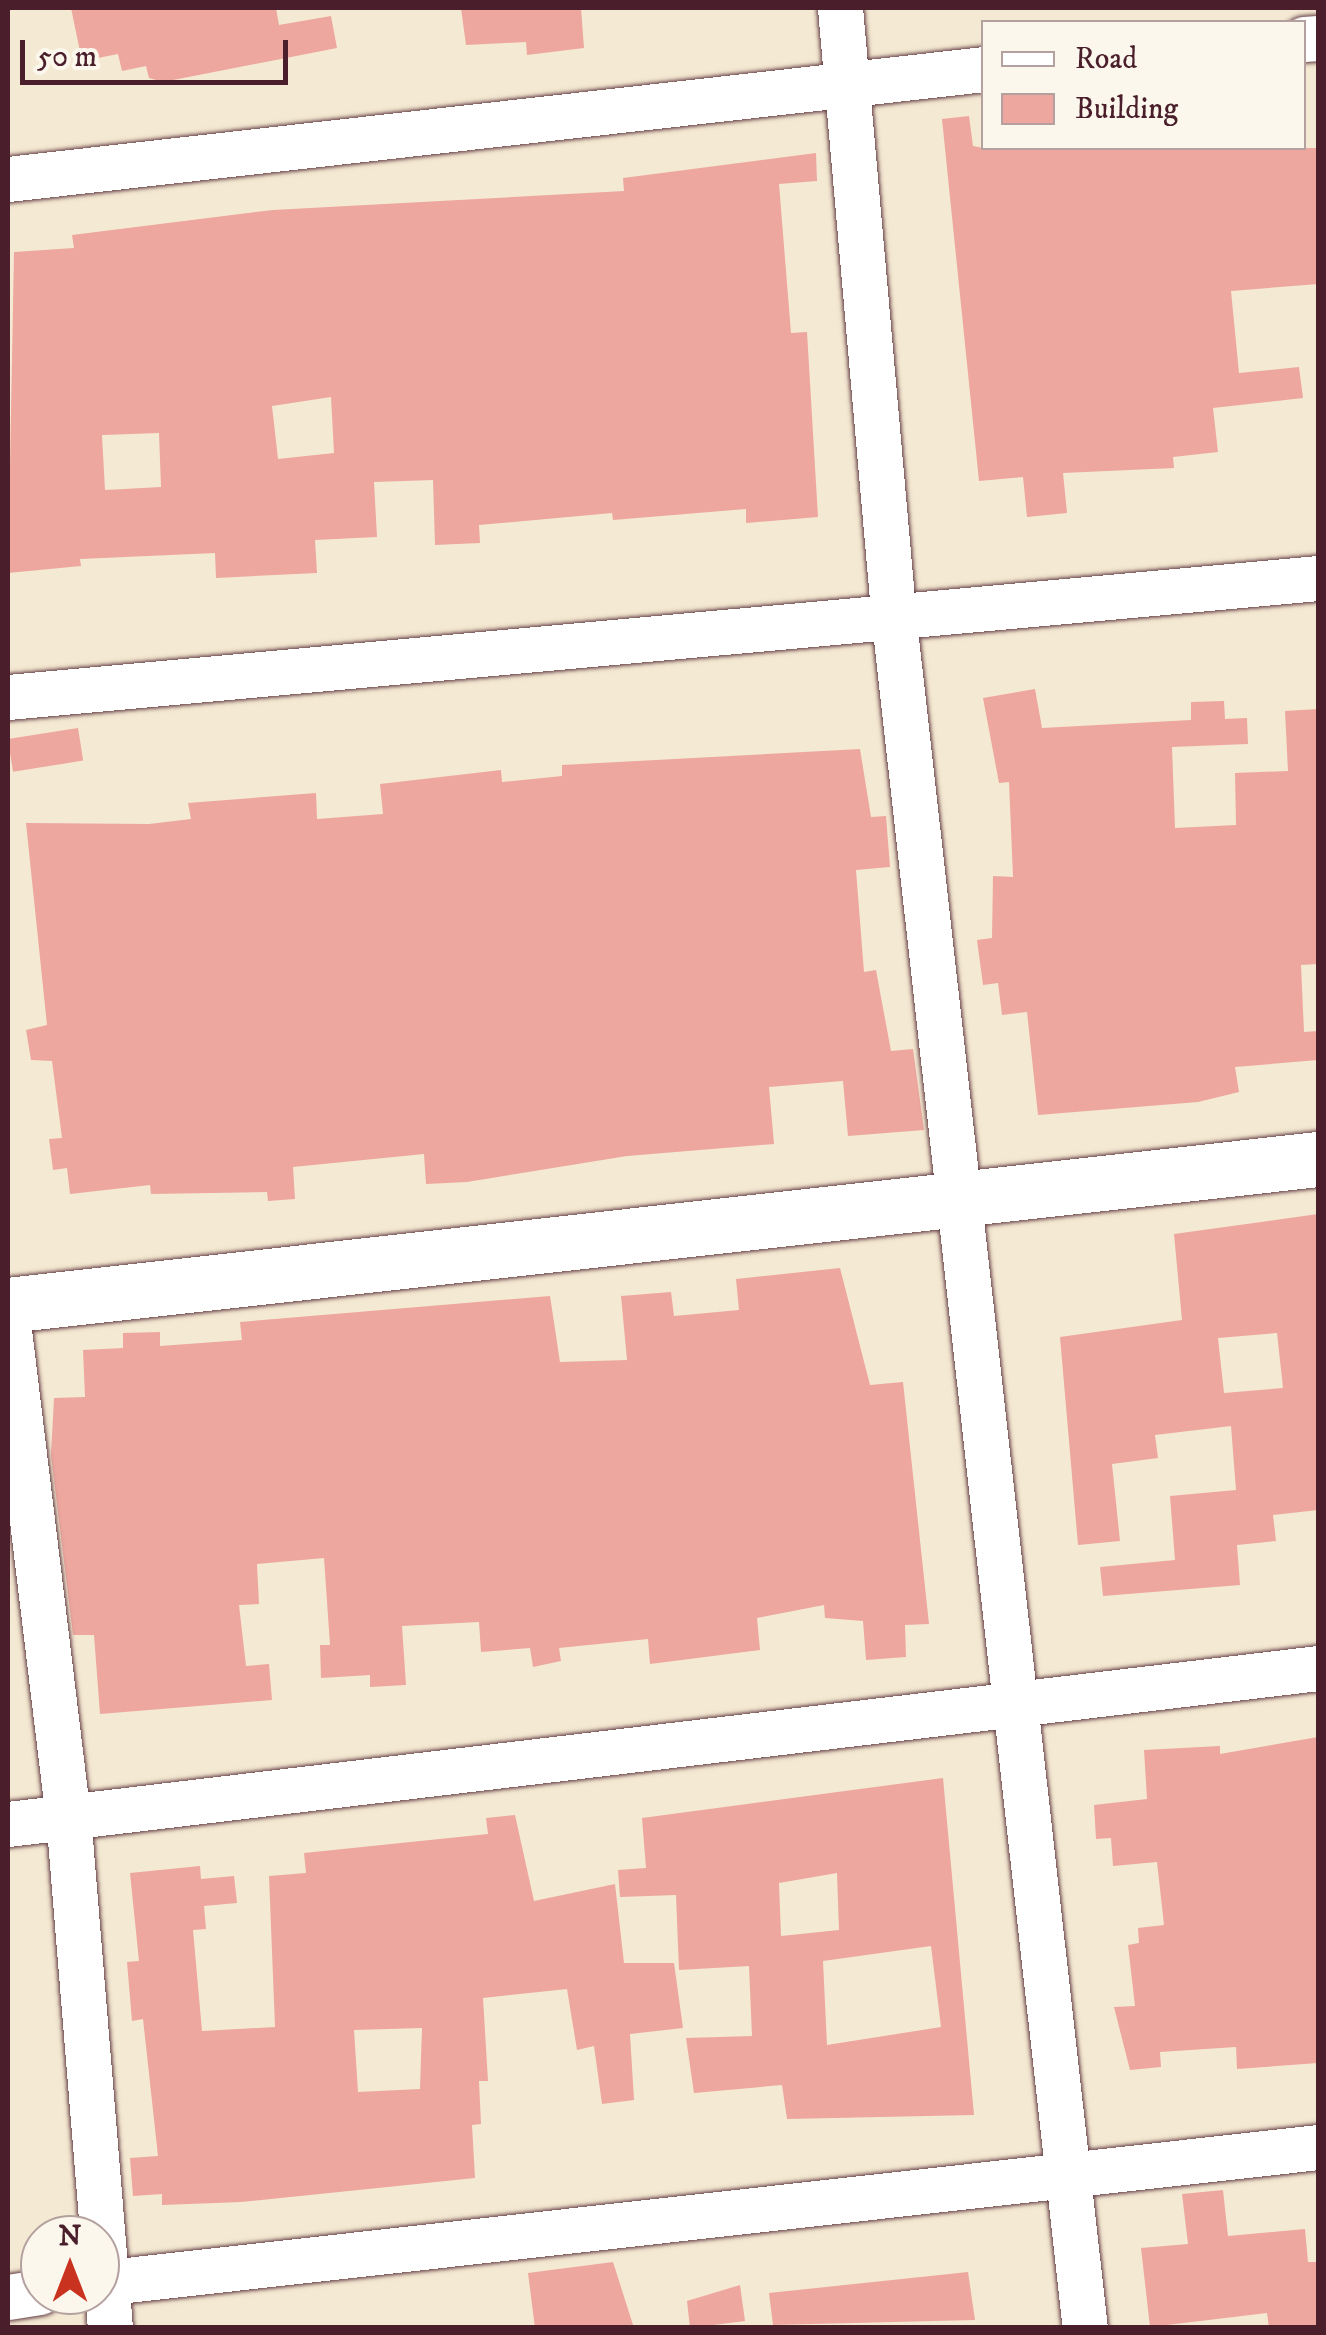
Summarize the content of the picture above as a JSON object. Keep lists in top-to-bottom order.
{
  "legend": ["Road", "Building"],
  "scale_bar": "50 m",
  "north": "top"
}
